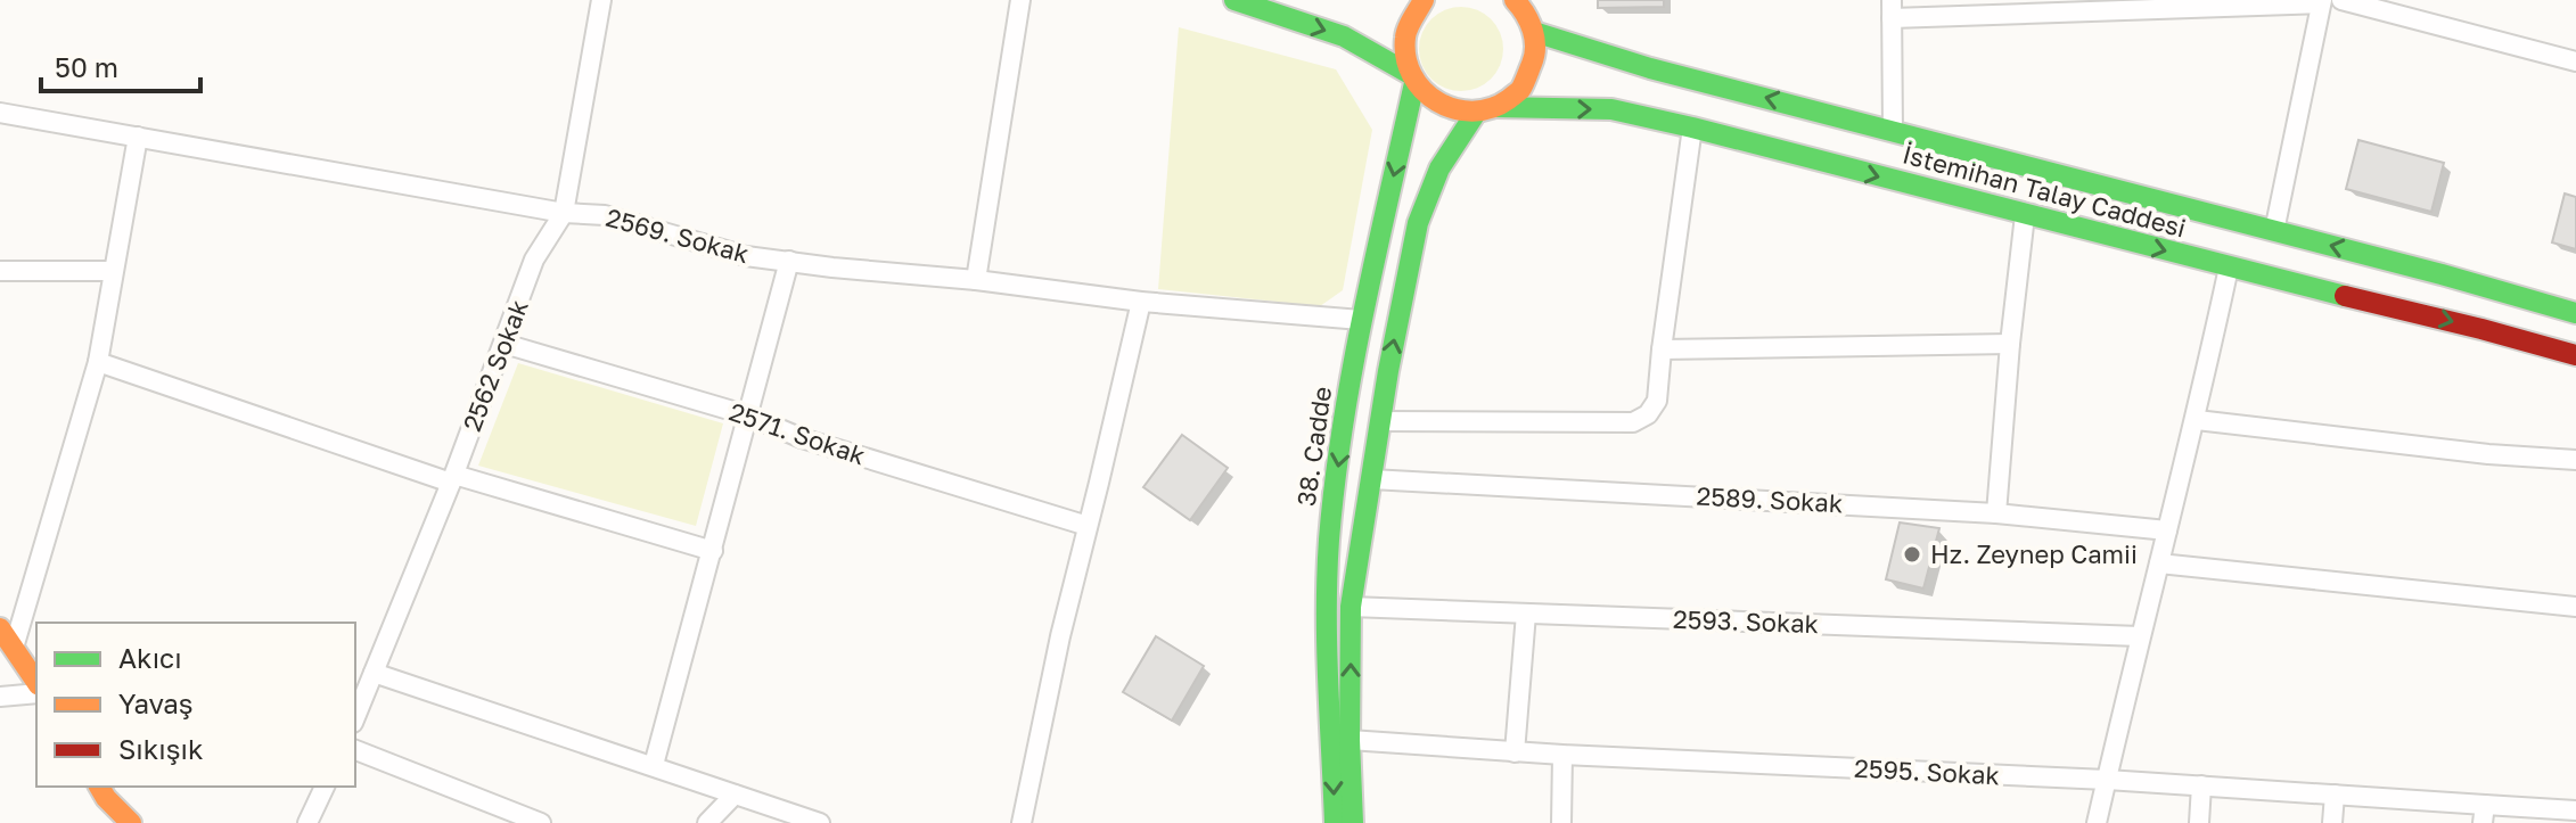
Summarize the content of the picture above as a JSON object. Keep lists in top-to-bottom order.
{
  "streets": {
    "street": [
      "İstemihan Talay Caddesi",
      "2569. Sokak",
      "2562 Sokak",
      "2571. Sokak",
      "38. Cadde",
      "2589. Sokak",
      "2593. Sokak",
      "2595. Sokak"
    ]
  },
  "crossings": [
    ["İstemihan Talay Caddesi", "38. Cadde"],
    ["2569. Sokak", "2562 Sokak"],
    ["2569. Sokak", "38. Cadde"],
    ["2562 Sokak", "2571. Sokak"]
  ],
  "places": ["Hz. Zeynep Camii"],
  "legend": ["Akıcı", "Yavaş", "Sıkışık"],
  "scale_bar": "50 m"
}
